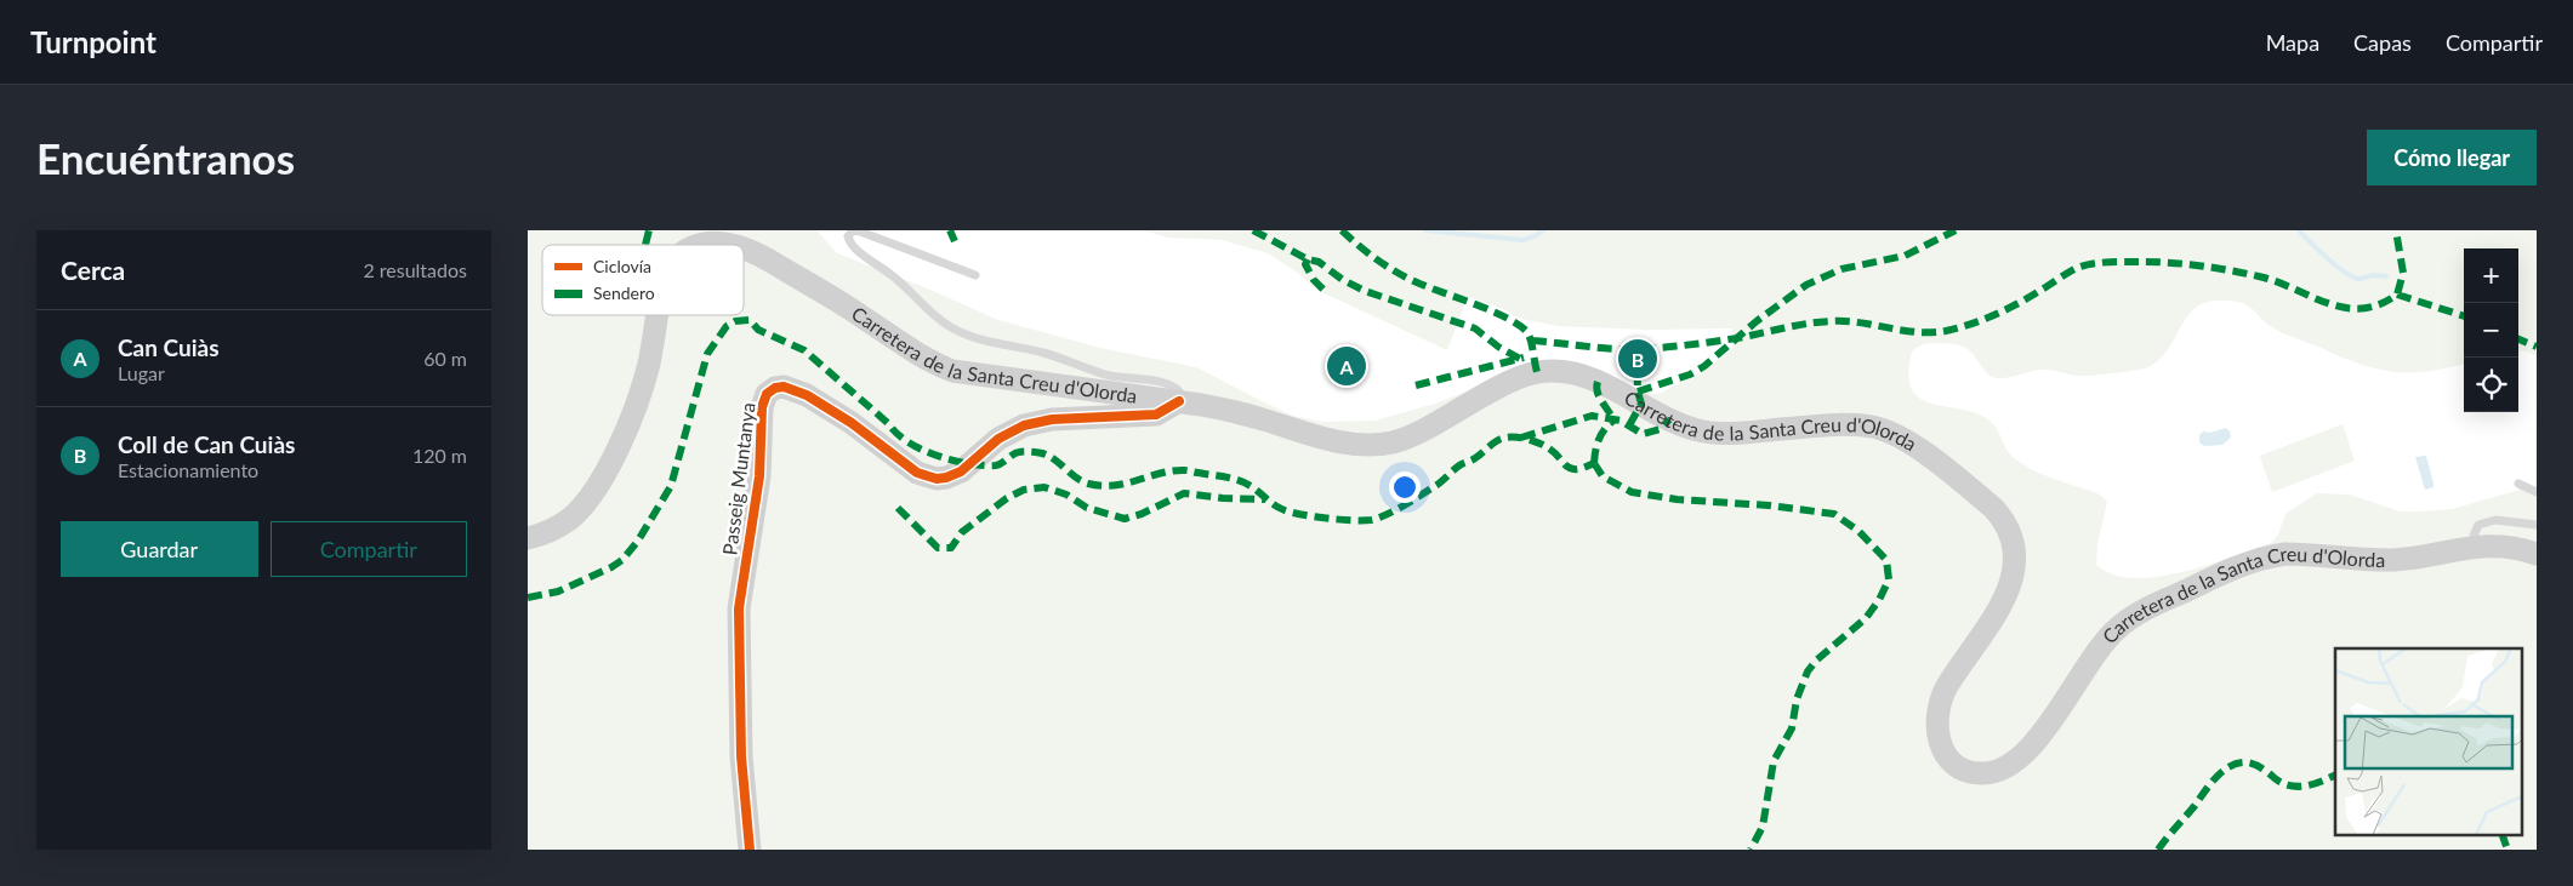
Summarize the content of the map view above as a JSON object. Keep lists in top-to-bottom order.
{
  "streets": {
    "main road": ["Carretera de la Santa Creu d'Olorda", "Passeig Muntanya"]
  },
  "crossings": [
    ["Carretera de la Santa Creu d'Olorda", "Passeig Muntanya"]
  ],
  "legend": ["Ciclovía", "Sendero"],
  "page": {
    "header": "Turnpoint",
    "nav": ["Mapa", "Capas", "Compartir"],
    "buttons": [
      "Cómo llegar",
      ["Guardar", "Compartir"]
    ],
    "title": "Encuéntranos",
    "heading": ["Cerca", "2 resultados"],
    "map_buttons": ["+", "−"],
    "list": [
      {
        "mark": "A",
        "name": "Can Cuiàs",
        "note": "Lugar",
        "value": "60 m"
      },
      {
        "mark": "B",
        "name": "Coll de Can Cuiàs",
        "note": "Estacionamiento",
        "value": "120 m"
      }
    ],
    "pins": ["B", "A"]
  }
}
